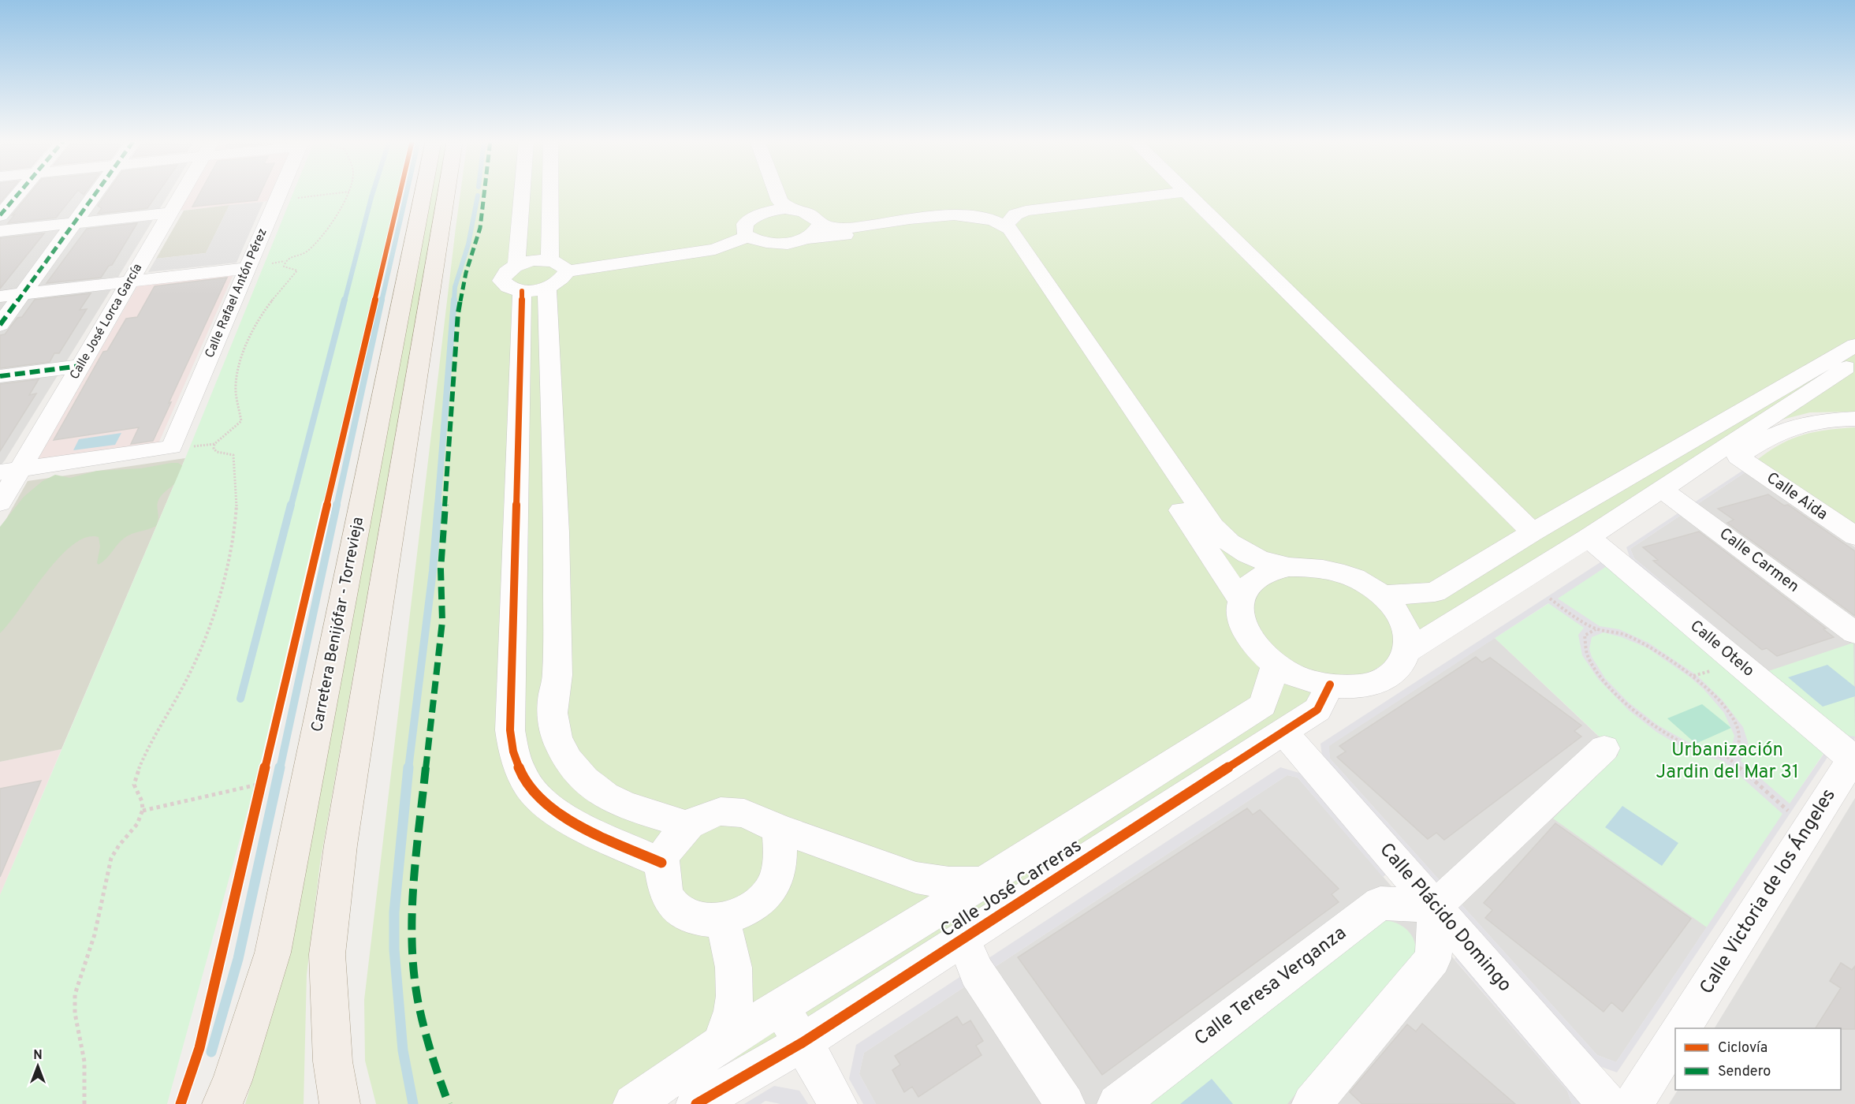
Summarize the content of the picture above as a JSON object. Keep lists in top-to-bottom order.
{
  "streets": {
    "main road": ["Carretera Benijófar - Torrevieja"],
    "street": [
      "Calle Rafael Antón Pérez",
      "Calle José Lorca García",
      "Calle Aida",
      "Calle Carmen",
      "Calle Otelo",
      "Calle José Carreras",
      "Calle Victoria de los Ángeles",
      "Calle Plácido Domingo",
      "Calle Teresa Verganza"
    ]
  },
  "crossings": [
    ["Calle Rafael Antón Pérez", "Calle José Lorca García"],
    ["Calle Otelo", "Calle Victoria de los Ángeles"],
    ["Calle José Carreras", "Calle Plácido Domingo"],
    ["Calle Plácido Domingo", "Calle Teresa Verganza"]
  ],
  "parks": ["Urbanización Jardin del Mar 31"],
  "legend": ["Ciclovía", "Sendero"],
  "north": "top"
}
